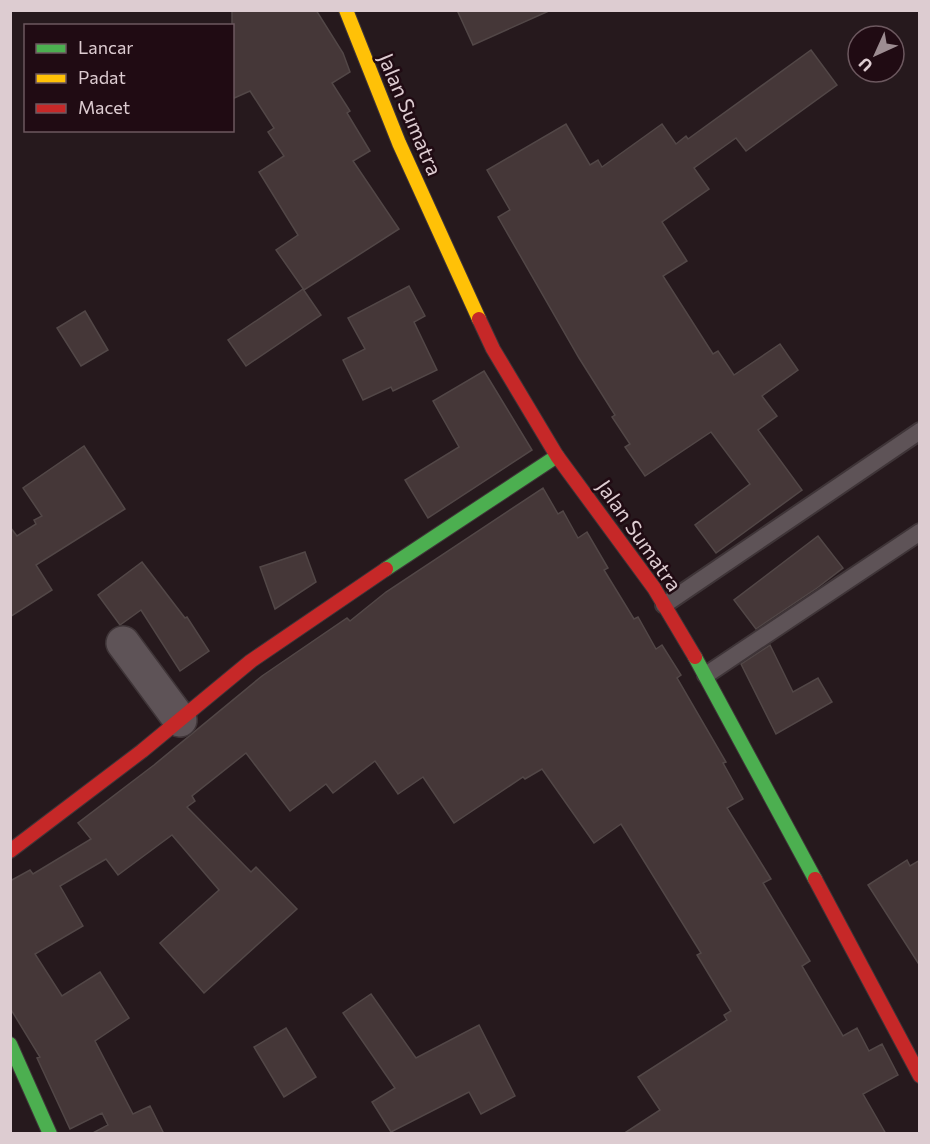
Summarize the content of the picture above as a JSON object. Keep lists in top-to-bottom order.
{
  "streets": {
    "street": ["Jalan Sumatra"]
  },
  "legend": ["Lancar", "Padat", "Macet"],
  "north": "bottom left"
}
